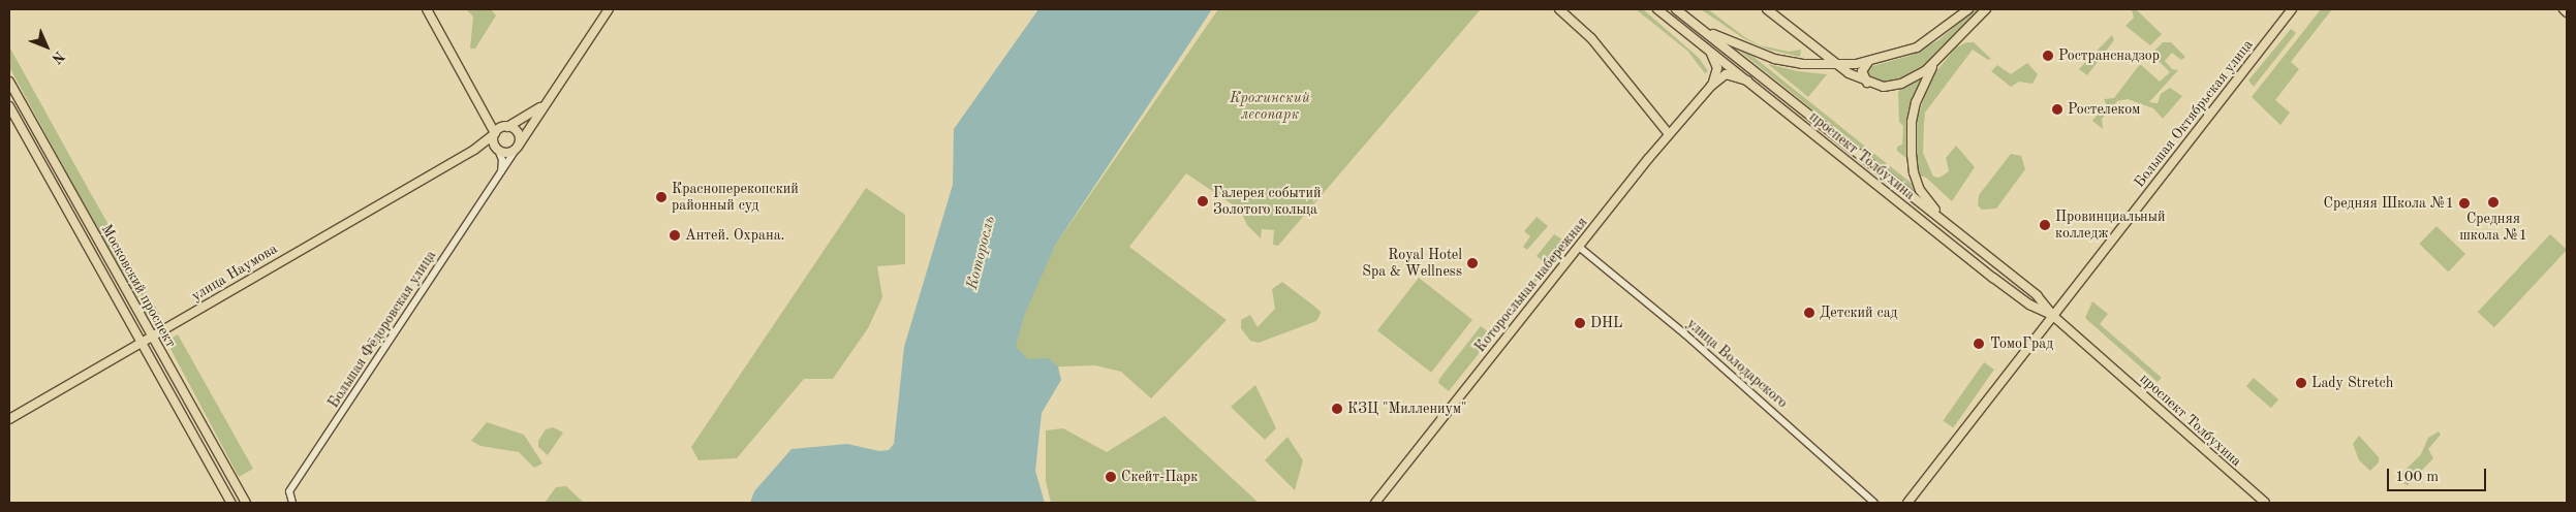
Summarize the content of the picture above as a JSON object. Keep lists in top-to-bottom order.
{
  "streets": {
    "main road": [
      "Большая Октябрьская улица",
      "проспект Толбухина",
      "улица Наумова",
      "Которосльная набережная",
      "Московский проспект",
      "Большая Фёдоровская улица"
    ],
    "street": ["улица Володарского"]
  },
  "crossings": [
    ["Большая Октябрьская улица", "проспект Толбухина"],
    ["улица Наумова", "Московский проспект"],
    ["улица Наумова", "Большая Фёдоровская улица"],
    ["Которосльная набережная", "улица Володарского"]
  ],
  "water": ["Которосль"],
  "parks": ["Крохинский лесопарк"],
  "places": [
    "Ространснадзор",
    "Ростелеком",
    "Красноперекопский районный суд",
    "Галерея событий Золотого кольца",
    "Средняя школа №1",
    "Средняя Школа №1",
    "Провинциальный колледж",
    "Антей. Охрана.",
    "Royal Hotel Spa & Wеllness",
    "Детский сад",
    "DHL",
    "ТомоГрад",
    "Lady Stretch",
    "КЗЦ \"Миллениум\"",
    "Скейт-Парк"
  ],
  "scale_bar": "100 m",
  "north": "bottom right"
}
